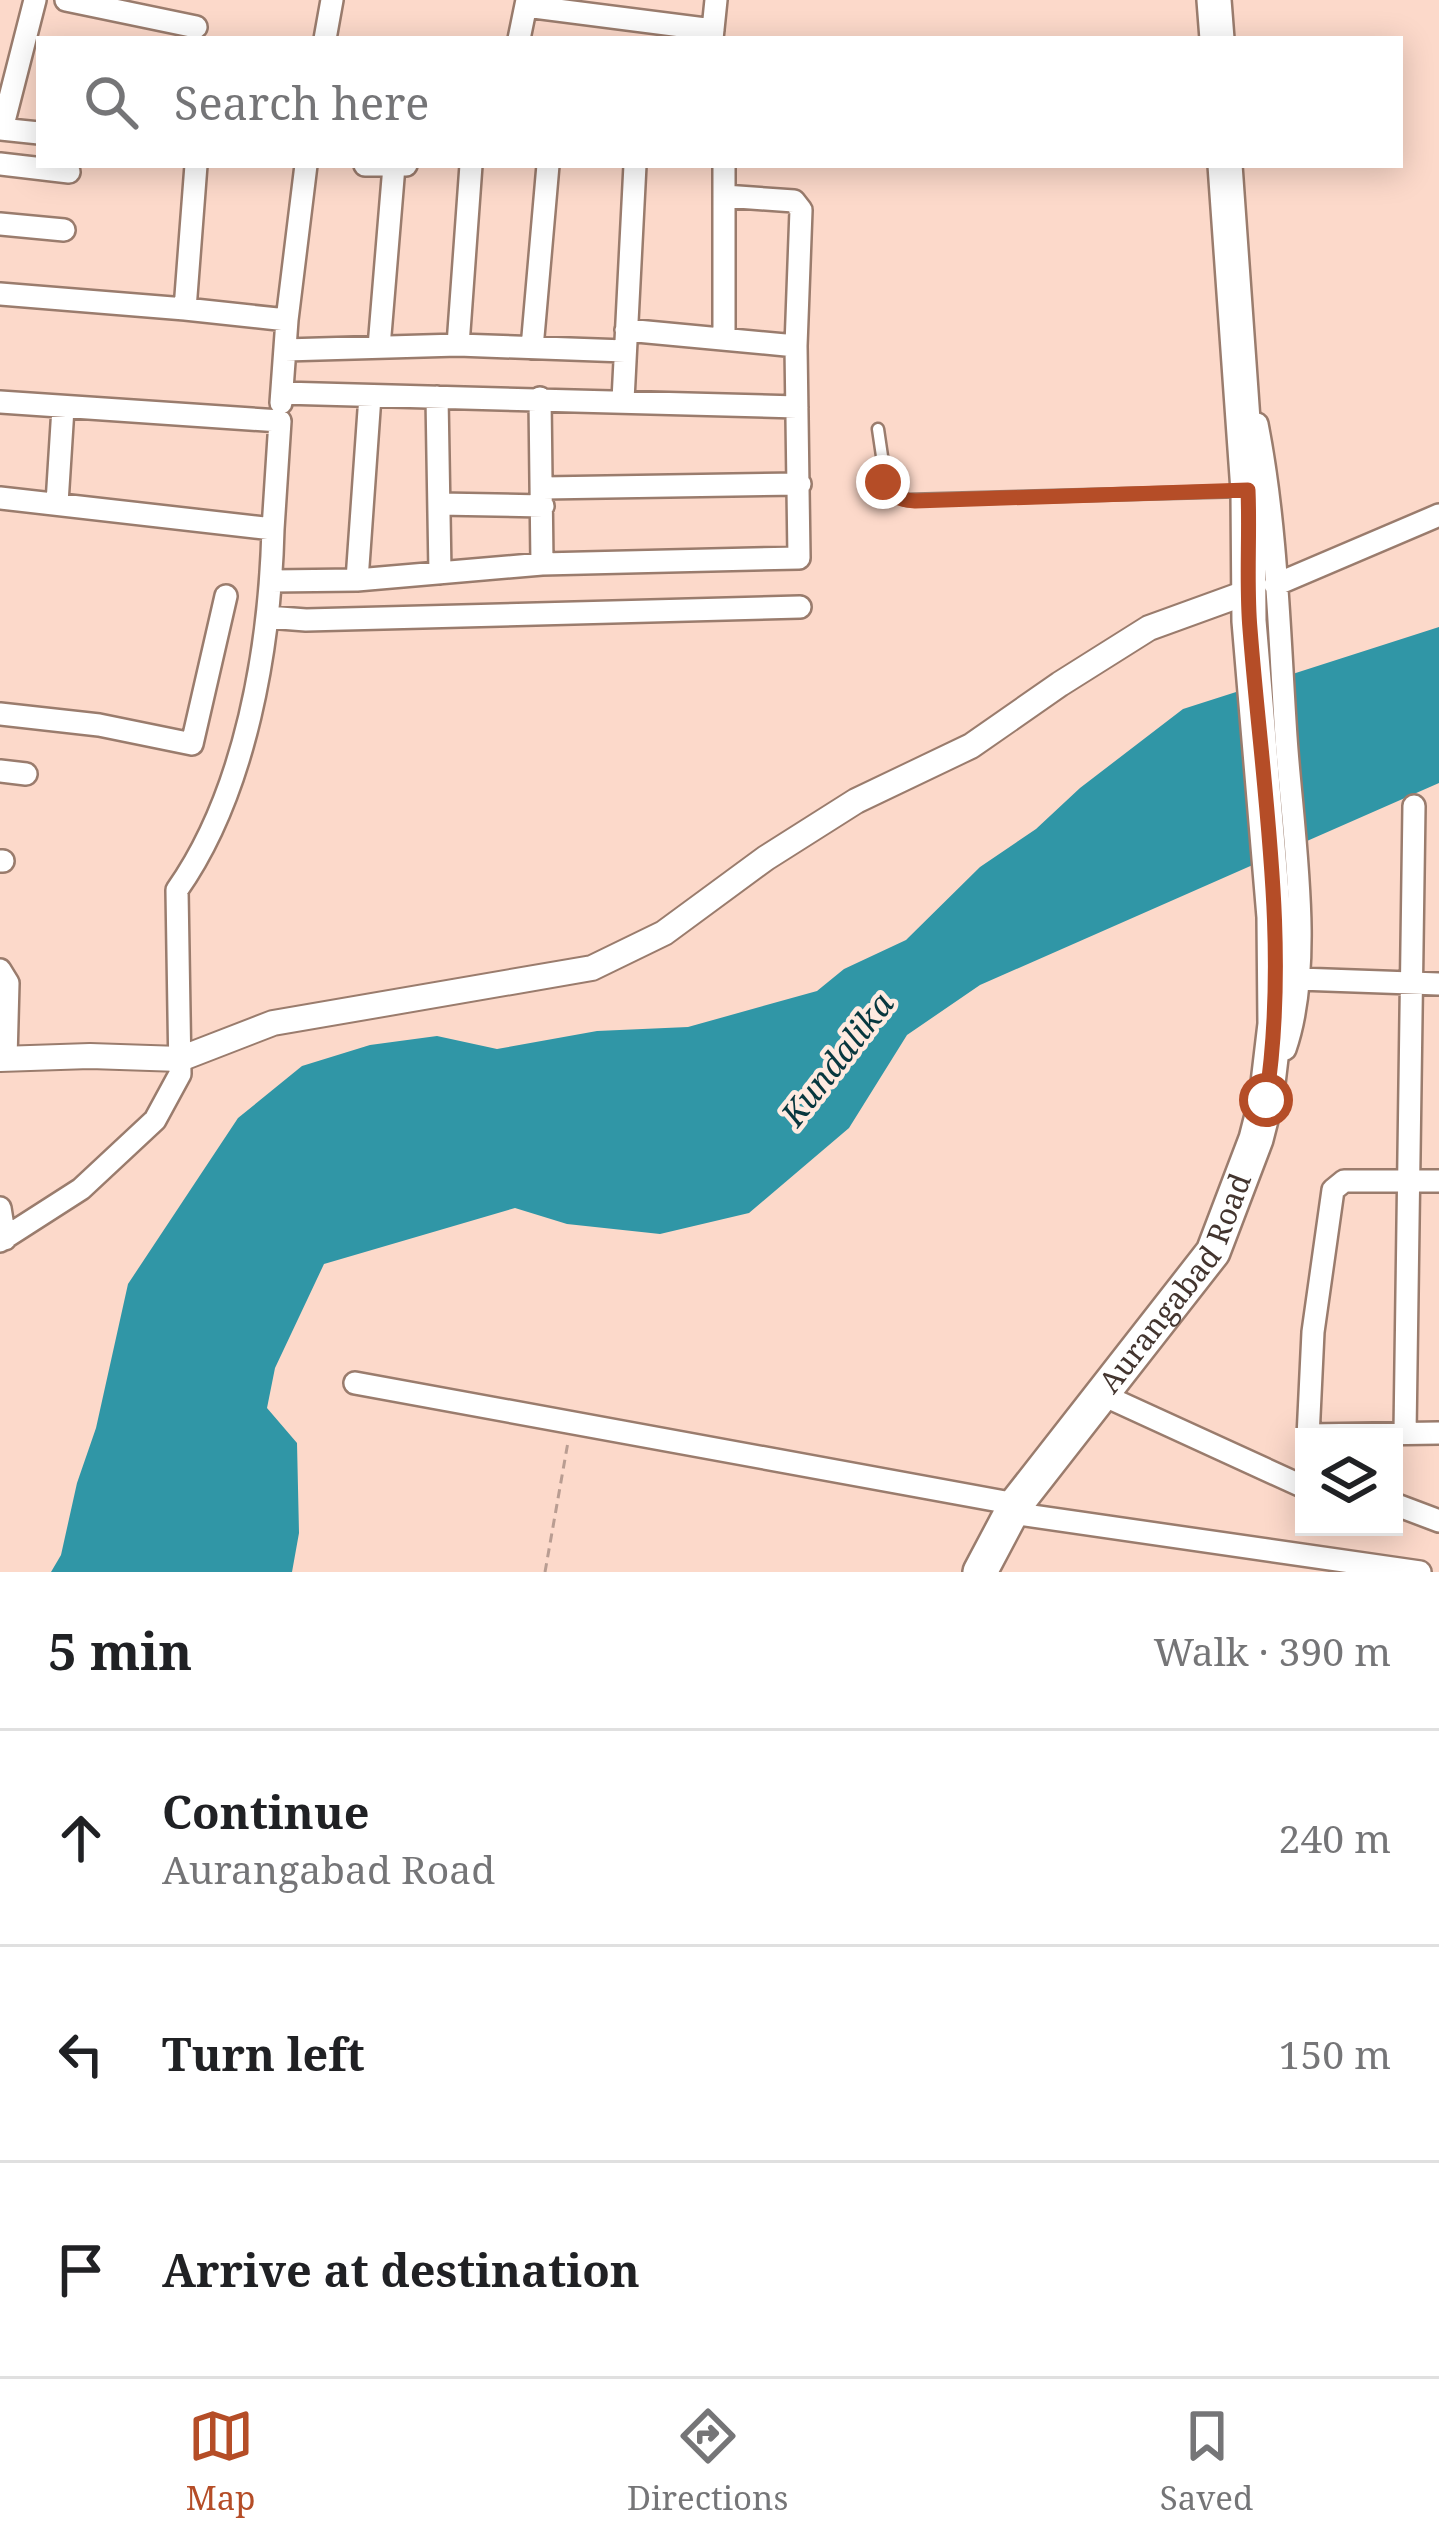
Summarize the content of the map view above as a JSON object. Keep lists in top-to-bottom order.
{
  "streets": {
    "main road": ["Aurangabad Road"]
  },
  "water": ["Kundalika"],
  "page": {
    "search": "Search here",
    "heading": ["5 min", "Walk · 390 m"],
    "list": [
      ["Continue", "Aurangabad Road", "240 m"],
      ["Turn left", "150 m"],
      "Arrive at destination"
    ],
    "nav": ["Map", "Directions", "Saved"]
  }
}
